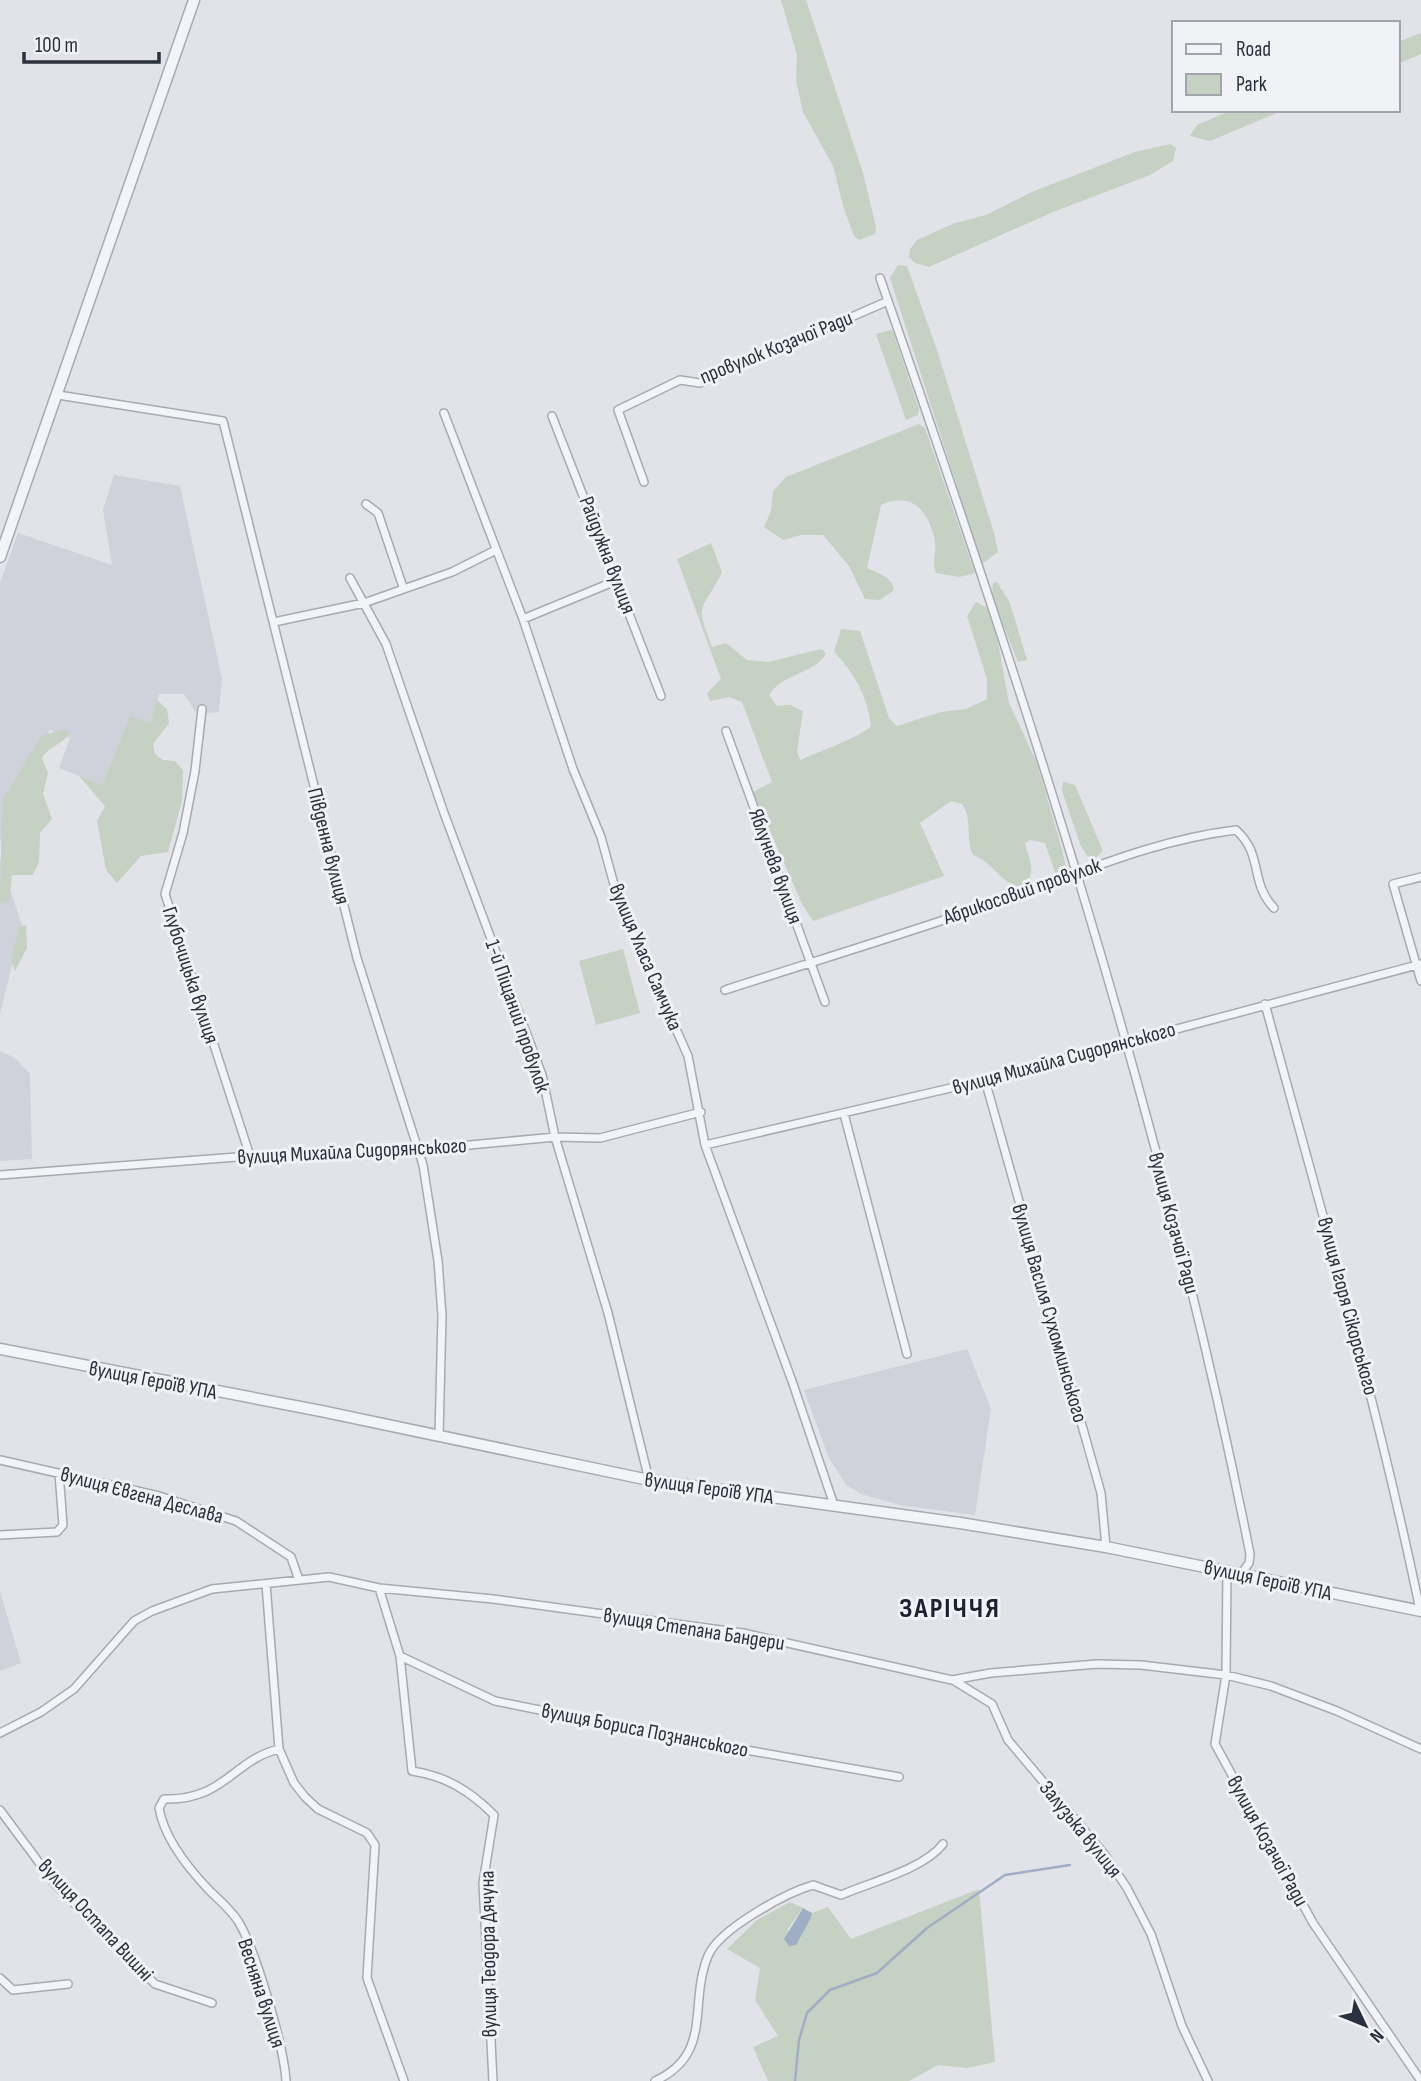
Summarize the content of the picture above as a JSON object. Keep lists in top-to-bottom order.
{
  "streets": {
    "street": [
      "провулок Козачої Ради",
      "Райдужна вулиця",
      "Південна вулиця",
      "Яблунева вулиця",
      "Абрикосовий провулок",
      "вулиця Уласа Самчука",
      "Глубочицька вулиця",
      "1-й Піщаний провулок",
      "вулиця Михайла Сидорянського",
      "вулиця Козачої Ради",
      "вулиця Ігоря Сікорського",
      "вулиця Василя Сухомлинського",
      "вулиця Героїв УПА",
      "вулиця Євгена Деслава",
      "вулиця Степана Бандери",
      "вулиця Бориса Познанського",
      "Залузька вулиця",
      "вулиця Остапа Вишні",
      "вулиця Теодора Дячуна",
      "Весняна вулиця"
    ]
  },
  "crossings": [
    ["провулок Козачої Ради", "вулиця Козачої Ради"],
    ["Південна вулиця", "вулиця Михайла Сидорянського"],
    ["Південна вулиця", "вулиця Героїв УПА"],
    ["Яблунева вулиця", "Абрикосовий провулок"],
    ["Абрикосовий провулок", "вулиця Козачої Ради"],
    ["вулиця Уласа Самчука", "вулиця Михайла Сидорянського"],
    ["вулиця Уласа Самчука", "вулиця Героїв УПА"],
    ["Глубочицька вулиця", "вулиця Михайла Сидорянського"],
    ["1-й Піщаний провулок", "вулиця Михайла Сидорянського"],
    ["1-й Піщаний провулок", "вулиця Героїв УПА"],
    ["вулиця Михайла Сидорянського", "вулиця Козачої Ради"],
    ["вулиця Михайла Сидорянського", "вулиця Ігоря Сікорського"],
    ["вулиця Михайла Сидорянського", "вулиця Василя Сухомлинського"],
    ["вулиця Козачої Ради", "вулиця Героїв УПА"],
    ["вулиця Козачої Ради", "вулиця Степана Бандери"],
    ["вулиця Ігоря Сікорського", "вулиця Героїв УПА"],
    ["вулиця Василя Сухомлинського", "вулиця Героїв УПА"],
    ["вулиця Євгена Деслава", "вулиця Степана Бандери"],
    ["вулиця Степана Бандери", "Залузька вулиця"],
    ["вулиця Степана Бандери", "вулиця Теодора Дячуна"],
    ["вулиця Бориса Познанського", "вулиця Теодора Дячуна"]
  ],
  "districts": ["ЗАРІЧЧЯ"],
  "legend": ["Road", "Park"],
  "scale_bar": "100 m",
  "north": "bottom right"
}
